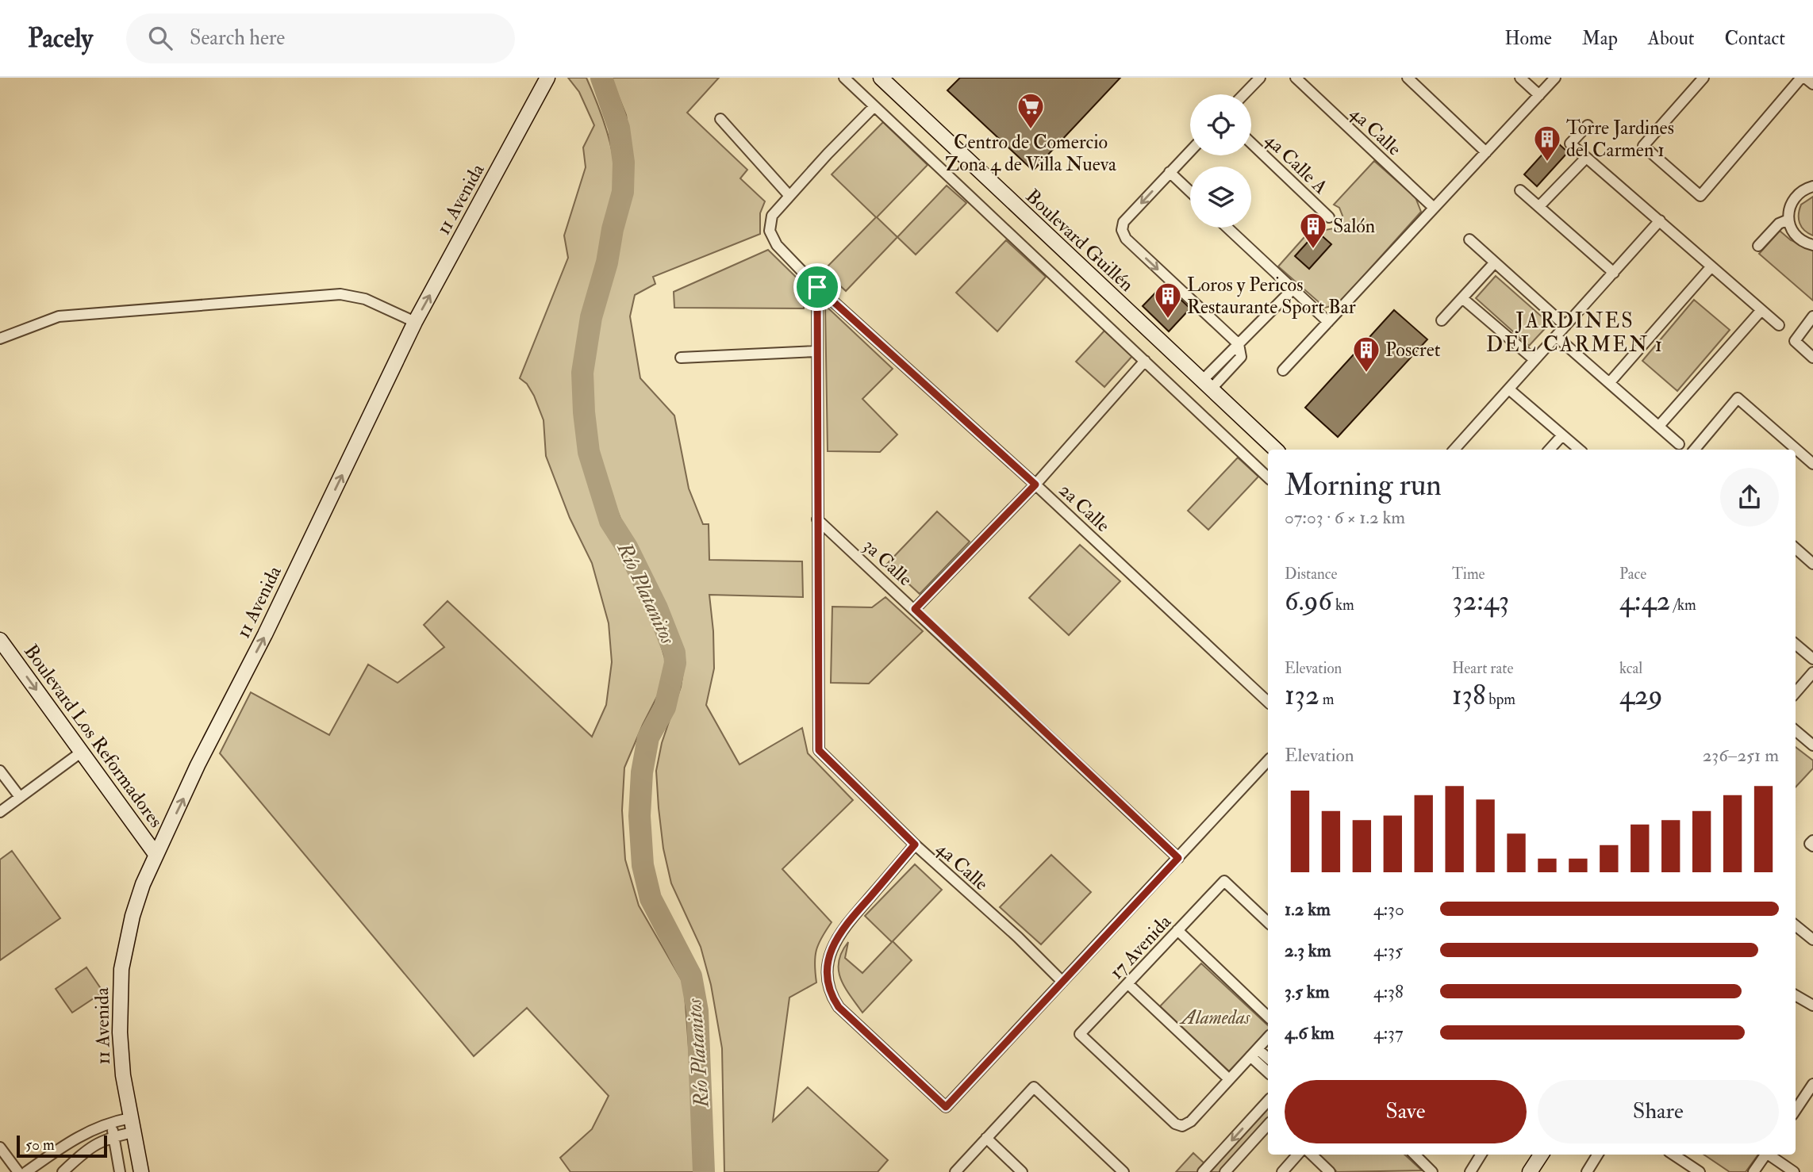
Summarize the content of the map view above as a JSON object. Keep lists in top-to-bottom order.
{
  "streets": {
    "main road": ["11 Avenida", "Boulevard Guillén", "Boulevard Los Reformadores"],
    "street": [
      "4a Calle",
      "4a Calle A",
      "2a Calle",
      "3a Calle",
      "17 Avenida"
    ]
  },
  "crossings": [
    ["4a Calle", "3a Calle"],
    ["11 Avenida", "Boulevard Los Reformadores"]
  ],
  "one_way": ["11 Avenida", "Boulevard Los Reformadores"],
  "districts": ["JARDINES DEL CARMEN 1"],
  "water": ["Río Platanitos"],
  "parks": ["Alamedas"],
  "places": {
    "supermarket": ["Centro de Comercio Zona 4 de Villa Nueva"],
    "building": [
      "Torre Jardines del Carmen 1",
      "Salón",
      "Loros y Pericos Restaurante Sport Bar",
      "Poscret"
    ]
  },
  "scale_bar": "50 m",
  "page": {
    "header": "Pacely",
    "search": "Search here",
    "nav": [
      "Home",
      "Map",
      "About",
      "Contact"
    ],
    "heading": ["Morning run", "07:03 · 6 × 1.2 km"],
    "stats": [
      ["Distance", "6.96 km"],
      ["Time", "32:43"],
      ["Pace", "4:42 /km"],
      ["Elevation", "132 m"],
      ["Heart rate", "138 bpm"],
      ["kcal", "429"]
    ],
    "chart": ["Elevation", "236–251 m"],
    "list": [
      {
        "name": "1.2 km",
        "note": "4:30"
      },
      {
        "name": "2.3 km",
        "note": "4:35"
      },
      {
        "name": "3.5 km",
        "note": "4:38"
      },
      {
        "name": "4.6 km",
        "note": "4:37"
      }
    ],
    "buttons": ["Save", "Share"],
    "scale": "50 m"
  }
}
